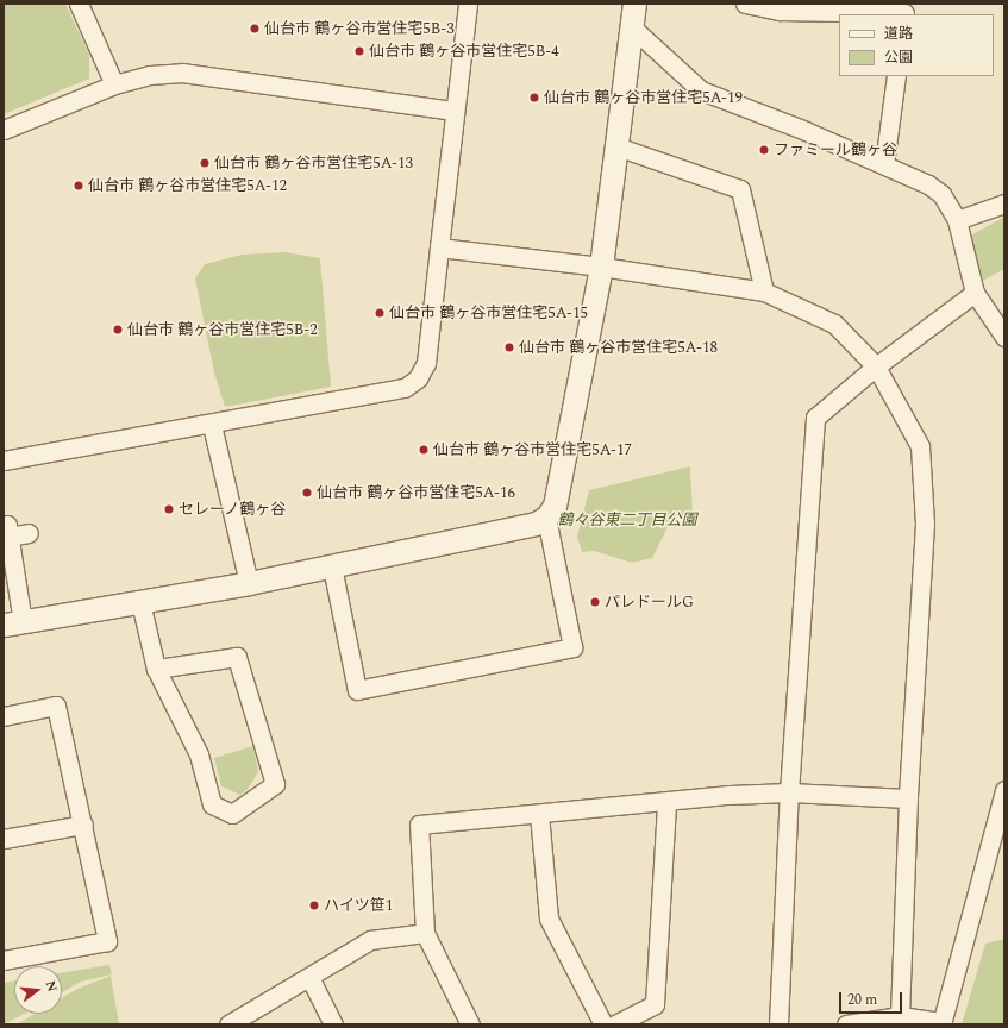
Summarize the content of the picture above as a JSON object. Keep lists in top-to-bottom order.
{
  "parks": ["鶴々谷東二丁目公園"],
  "places": [
    "仙台市 鶴ヶ谷市営住宅5B-3",
    "仙台市 鶴ヶ谷市営住宅5B-4",
    "仙台市 鶴ヶ谷市営住宅5A-19",
    "ファミール鶴ヶ谷",
    "仙台市 鶴ヶ谷市営住宅5A-13",
    "仙台市 鶴ヶ谷市営住宅5A-12",
    "仙台市 鶴ヶ谷市営住宅5A-15",
    "仙台市 鶴ヶ谷市営住宅5B-2",
    "仙台市 鶴ヶ谷市営住宅5A-18",
    "仙台市 鶴ヶ谷市営住宅5A-17",
    "仙台市 鶴ヶ谷市営住宅5A-16",
    "セレーノ鶴ヶ谷",
    "パレドールG",
    "ハイツ笹1"
  ],
  "legend": ["道路", "公園"],
  "scale_bar": "20 m",
  "north": "right"
}
